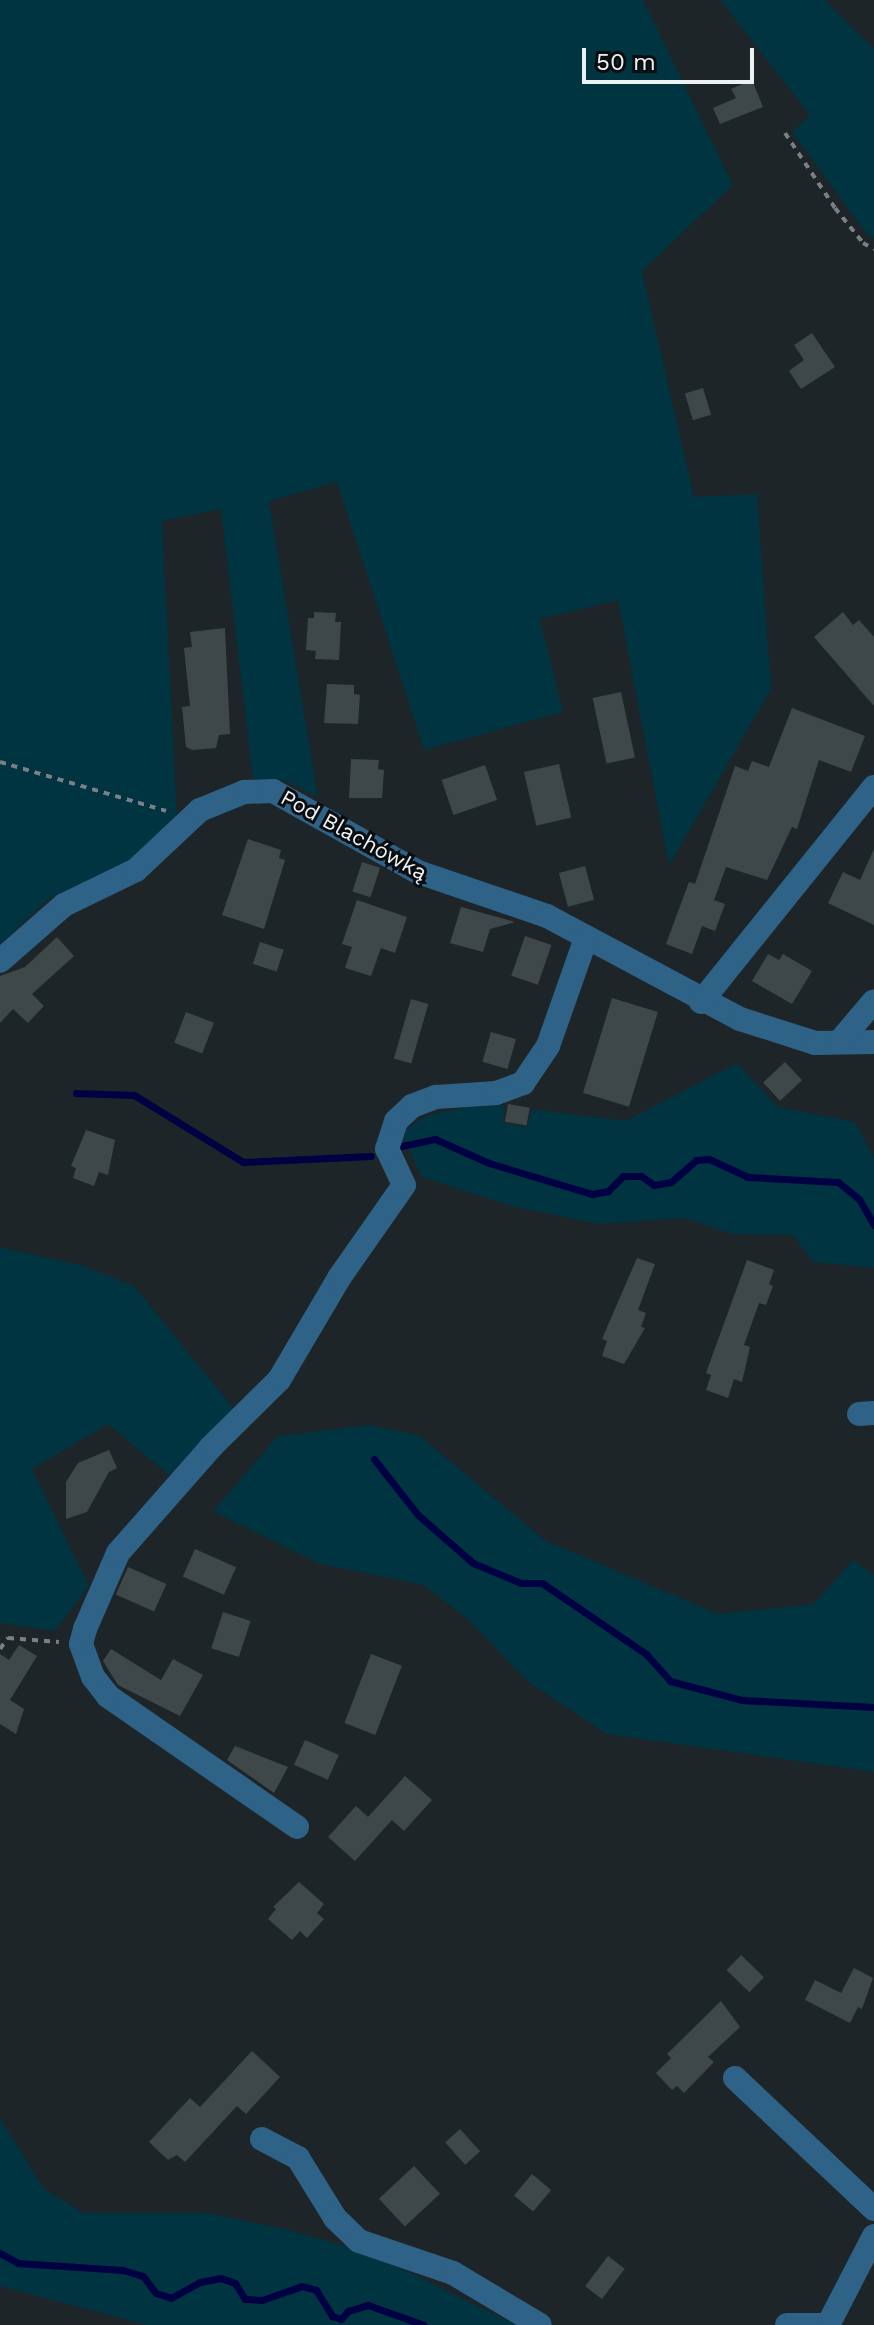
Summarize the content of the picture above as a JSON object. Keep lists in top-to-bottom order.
{
  "streets": {
    "street": ["Pod Blachówką"]
  },
  "scale_bar": "50 m"
}
